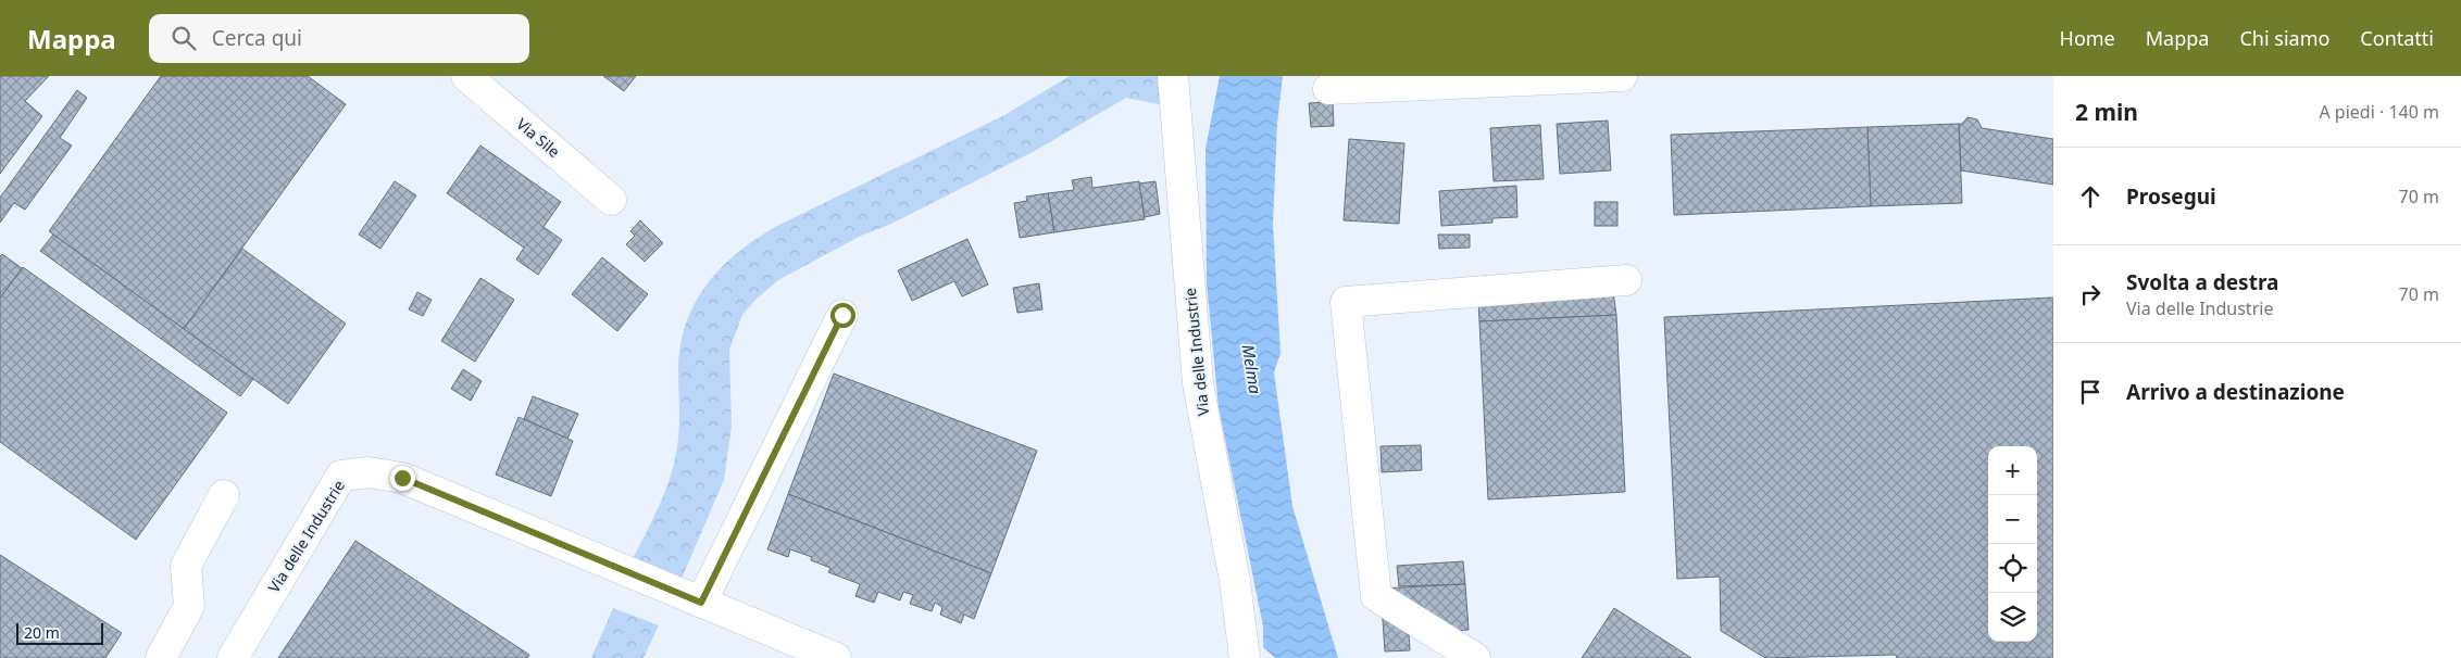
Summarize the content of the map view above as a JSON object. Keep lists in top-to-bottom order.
{
  "streets": {
    "street": ["Via Sile", "Via delle Industrie"]
  },
  "water": ["Melma"],
  "scale_bar": "20 m",
  "page": {
    "header": "Mappa",
    "search": "Cerca qui",
    "nav": [
      "Home",
      "Mappa",
      "Chi siamo",
      "Contatti"
    ],
    "heading": ["2 min", "A piedi · 140 m"],
    "list": [
      ["Prosegui", "70 m"],
      ["Svolta a destra", "Via delle Industrie", "70 m"],
      "Arrivo a destinazione"
    ],
    "map_buttons": ["+", "−"],
    "scale": "20 m"
  }
}
